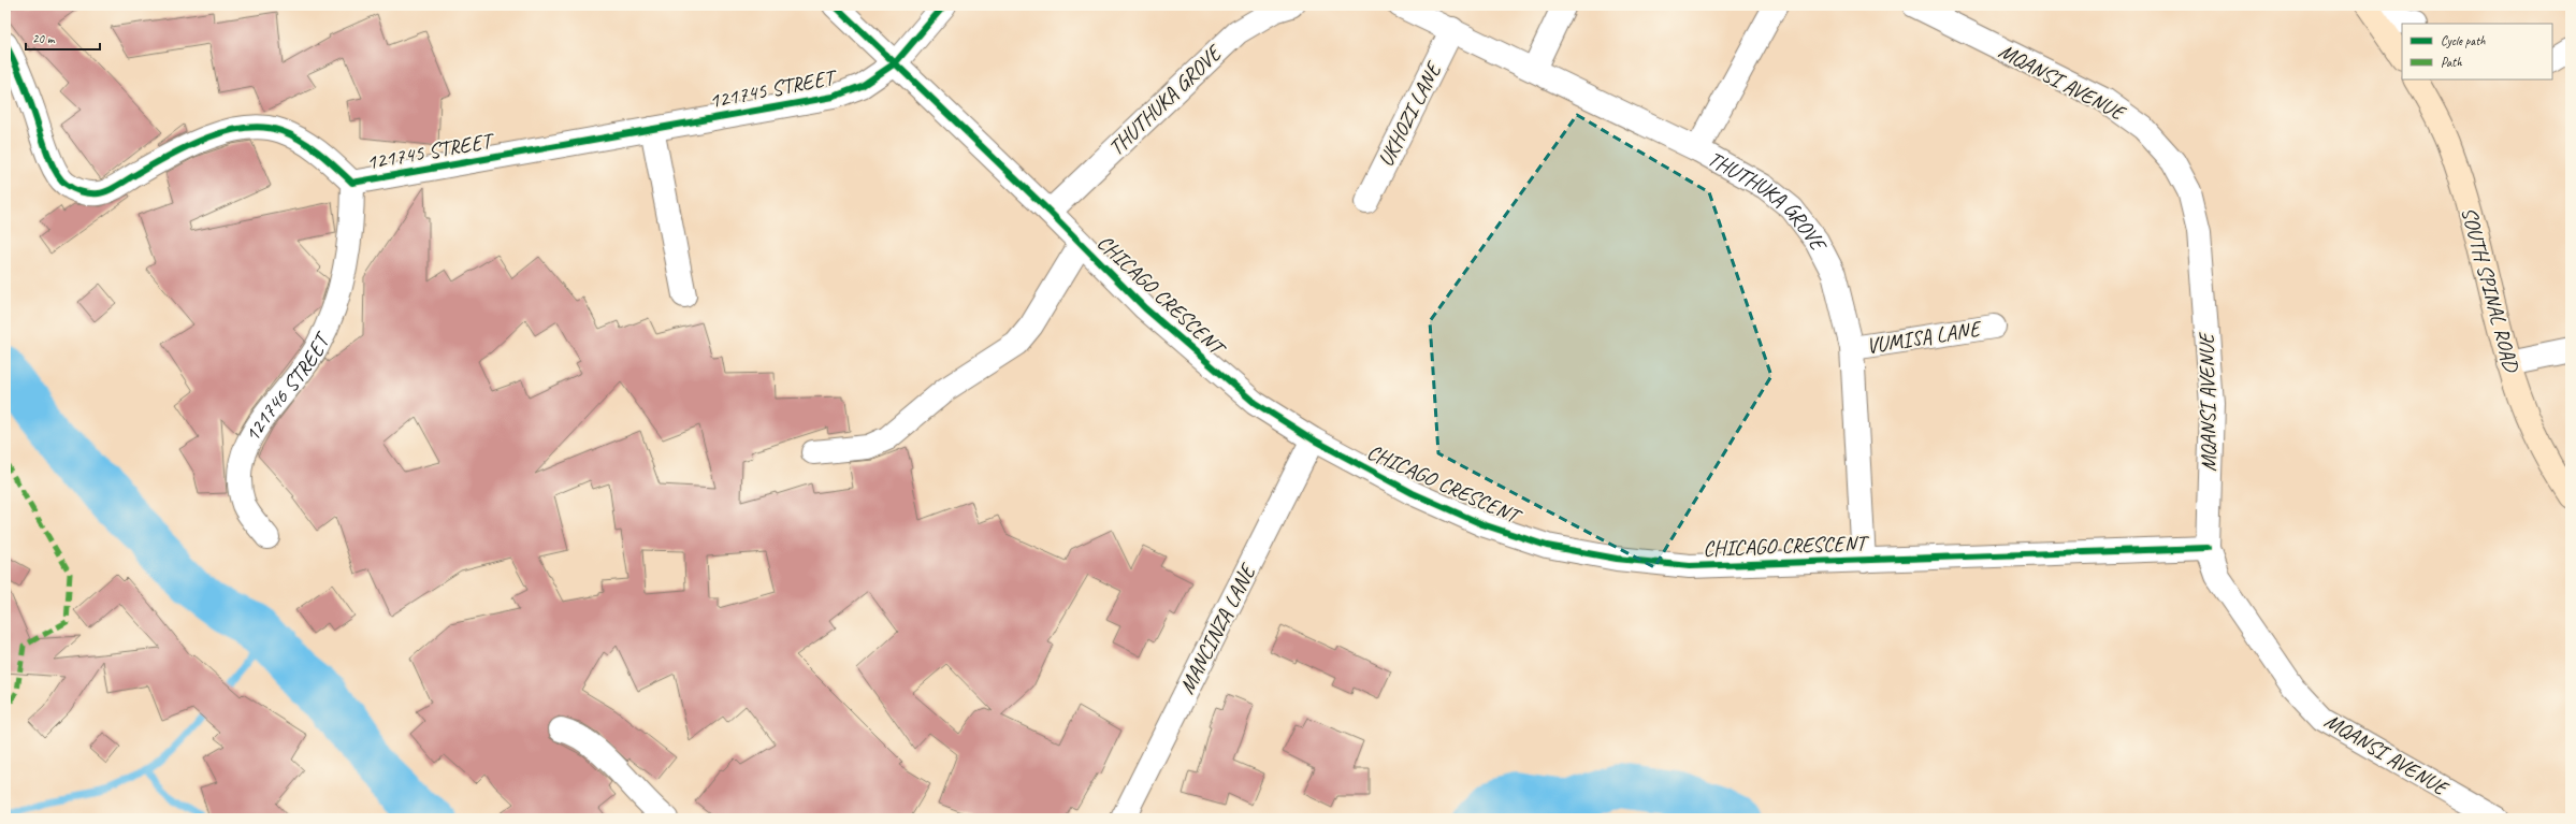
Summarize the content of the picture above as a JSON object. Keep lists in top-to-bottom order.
{
  "streets": {
    "street": [
      "MQANSI AVENUE",
      "121745 STREET",
      "THUTHUKA GROVE",
      "UKHOZI LANE",
      "SOUTH SPINAL ROAD",
      "CHICAGO CRESCENT",
      "VUMISA LANE",
      "121746 STREET",
      "MANCINZA LANE"
    ]
  },
  "crossings": [
    ["MQANSI AVENUE", "CHICAGO CRESCENT"],
    ["121745 STREET", "CHICAGO CRESCENT"],
    ["121745 STREET", "121746 STREET"],
    ["THUTHUKA GROVE", "UKHOZI LANE"],
    ["THUTHUKA GROVE", "CHICAGO CRESCENT"],
    ["THUTHUKA GROVE", "VUMISA LANE"],
    ["CHICAGO CRESCENT", "MANCINZA LANE"]
  ],
  "legend": ["Cycle path", "Path"],
  "scale_bar": "20 m"
}
